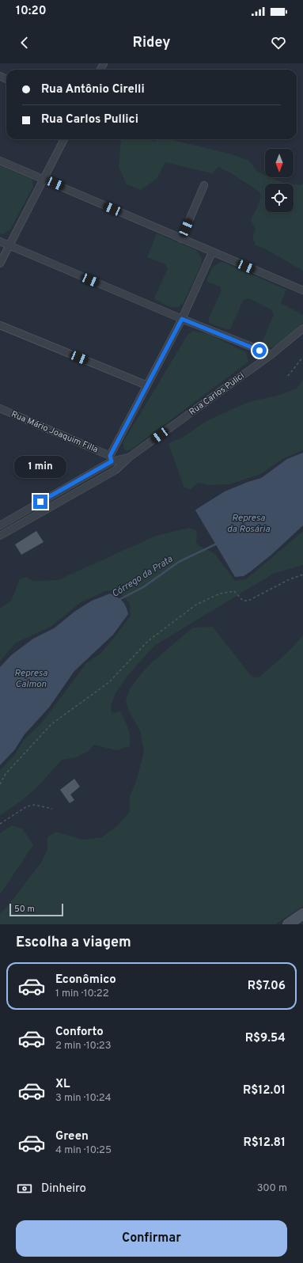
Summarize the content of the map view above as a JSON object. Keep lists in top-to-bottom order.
{
  "streets": {
    "street": ["Rua Carlos Pulici", "Rua Mário Joaquim Filla"]
  },
  "water": ["Represa da Rosária", "Córrego da Prata", "Represa Calmon"],
  "scale_bar": "50 m",
  "north": "bottom",
  "page": {
    "status": "10:20",
    "header": "Ridey",
    "banner": ["Rua Antônio Cirelli", "Rua Carlos Pullici"],
    "bubble": "1 min",
    "scale": "50 m",
    "heading": "Escolha a viagem",
    "list": [
      {
        "name": "Econômico",
        "note": "1 min · 10:22",
        "value": "R$7.06"
      },
      {
        "name": "Conforto",
        "note": "2 min · 10:23",
        "value": "R$9.54"
      },
      {
        "name": "XL",
        "note": "3 min · 10:24",
        "value": "R$12.01"
      },
      {
        "name": "Green",
        "note": "4 min · 10:25",
        "value": "R$12.81"
      }
    ],
    "pay": ["Dinheiro", "300 m"],
    "buttons": "Confirmar"
  }
}
